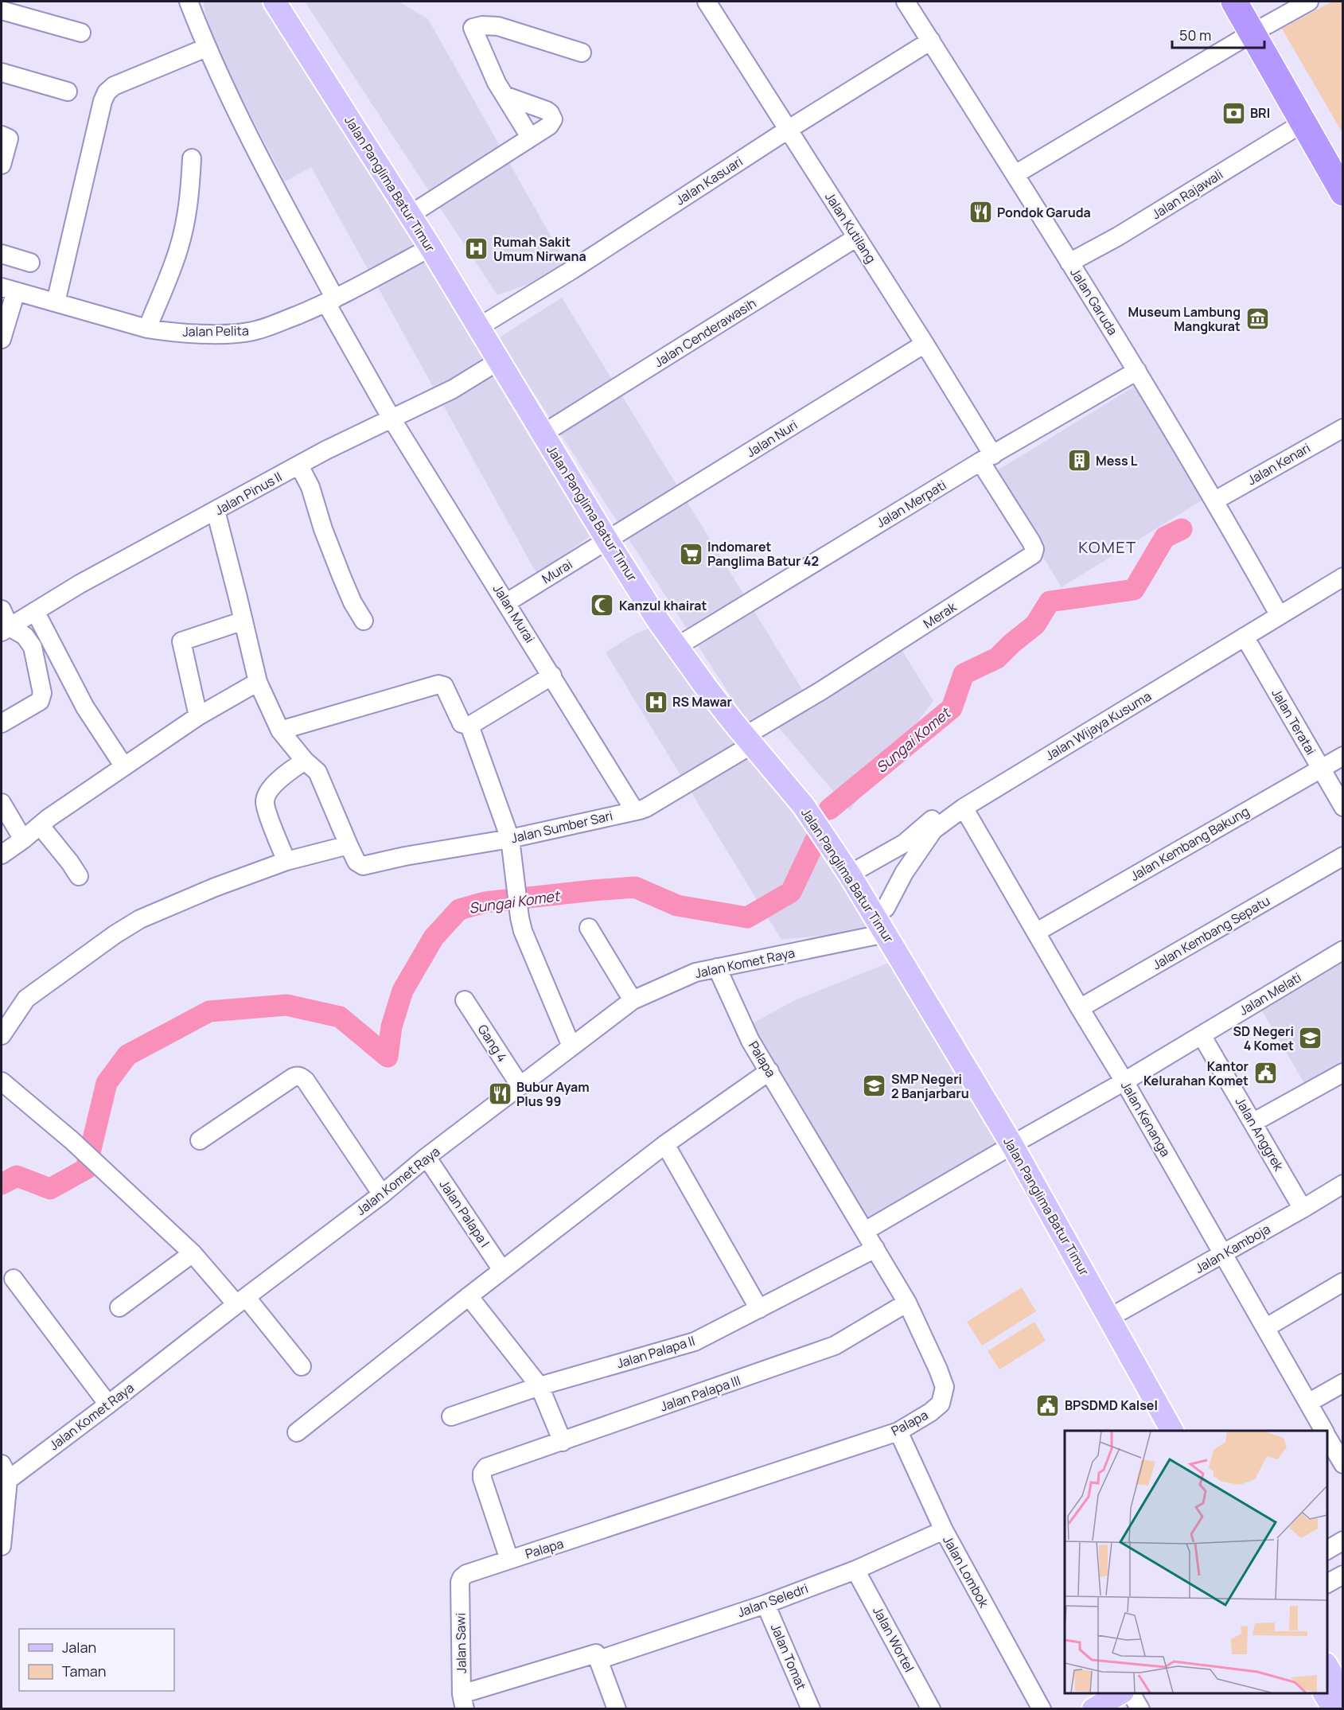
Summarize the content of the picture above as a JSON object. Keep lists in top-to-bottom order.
{
  "streets": {
    "main road": ["Jalan Panglima Batur Timur"],
    "street": [
      "Jalan Kasuari",
      "Jalan Rajawali",
      "Jalan Kutilang",
      "Jalan Garuda",
      "Jalan Pelita",
      "Jalan Cenderawasih",
      "Jalan Nuri",
      "Jalan Kenari",
      "Jalan Pinus II",
      "Jalan Merpati",
      "Murai",
      "Jalan Murai",
      "Merak",
      "Jalan Teratai",
      "Jalan Wijaya Kusuma",
      "Jalan Sumber Sari",
      "Jalan Kembang Bakung",
      "Jalan Kembang Sepatu",
      "Jalan Komet Raya",
      "Jalan Melati",
      "Gang 4",
      "Palapa",
      "Jalan Kenanga",
      "Jalan Anggrek",
      "Jalan Palapa I",
      "Jalan Kamboja",
      "Jalan Palapa II",
      "Jalan Palapa III",
      "Jalan Lombok",
      "Jalan Seledri",
      "Jalan Wortel",
      "Jalan Sawi",
      "Jalan Tomat"
    ]
  },
  "crossings": [
    ["Jalan Kasuari", "Jalan Panglima Batur Timur"],
    ["Jalan Kasuari", "Jalan Kutilang"],
    ["Jalan Kasuari", "Jalan Garuda"],
    ["Jalan Panglima Batur Timur", "Jalan Pelita"],
    ["Jalan Panglima Batur Timur", "Jalan Cenderawasih"],
    ["Jalan Panglima Batur Timur", "Jalan Nuri"],
    ["Jalan Panglima Batur Timur", "Jalan Pinus II"],
    ["Jalan Panglima Batur Timur", "Jalan Merpati"],
    ["Jalan Panglima Batur Timur", "Murai"],
    ["Jalan Panglima Batur Timur", "Merak"],
    ["Jalan Panglima Batur Timur", "Jalan Wijaya Kusuma"],
    ["Jalan Panglima Batur Timur", "Jalan Sumber Sari"],
    ["Jalan Panglima Batur Timur", "Jalan Komet Raya"],
    ["Jalan Panglima Batur Timur", "Jalan Melati"],
    ["Jalan Panglima Batur Timur", "Jalan Kamboja"],
    ["Jalan Rajawali", "Jalan Garuda"],
    ["Jalan Kutilang", "Jalan Cenderawasih"],
    ["Jalan Kutilang", "Jalan Nuri"],
    ["Jalan Kutilang", "Jalan Merpati"],
    ["Jalan Kutilang", "Merak"],
    ["Jalan Garuda", "Jalan Kenari"],
    ["Jalan Garuda", "Jalan Merpati"],
    ["Jalan Garuda", "Jalan Wijaya Kusuma"],
    ["Jalan Pelita", "Jalan Murai"],
    ["Jalan Nuri", "Murai"],
    ["Jalan Pinus II", "Jalan Murai"],
    ["Jalan Merpati", "Merak"],
    ["Murai", "Jalan Murai"],
    ["Jalan Murai", "Jalan Sumber Sari"],
    ["Merak", "Jalan Sumber Sari"],
    ["Jalan Teratai", "Jalan Wijaya Kusuma"],
    ["Jalan Teratai", "Jalan Kembang Bakung"],
    ["Jalan Wijaya Kusuma", "Jalan Kenanga"],
    ["Jalan Kembang Bakung", "Jalan Kenanga"],
    ["Jalan Kembang Sepatu", "Jalan Kenanga"],
    ["Jalan Komet Raya", "Gang 4"],
    ["Jalan Komet Raya", "Palapa"],
    ["Jalan Komet Raya", "Jalan Palapa I"],
    ["Jalan Melati", "Palapa"],
    ["Jalan Melati", "Jalan Kenanga"],
    ["Jalan Melati", "Jalan Anggrek"],
    ["Palapa", "Jalan Palapa II"],
    ["Palapa", "Jalan Palapa III"],
    ["Palapa", "Jalan Lombok"],
    ["Palapa", "Jalan Sawi"],
    ["Jalan Kenanga", "Jalan Kamboja"],
    ["Jalan Anggrek", "Jalan Kamboja"],
    ["Jalan Lombok", "Jalan Seledri"],
    ["Jalan Seledri", "Jalan Wortel"],
    ["Jalan Seledri", "Jalan Sawi"],
    ["Jalan Seledri", "Jalan Tomat"]
  ],
  "districts": ["KOMET"],
  "water": ["Sungai Komet"],
  "places": {
    "bank": ["BRI"],
    "restaurant": ["Pondok Garuda", "Bubur Ayam Plus 99"],
    "hospital": ["Rumah Sakit Umum Nirwana", "RS Mawar"],
    "museum": ["Museum Lambung Mangkurat"],
    "building": ["Mess L"],
    "supermarket": ["Indomaret Panglima Batur 42"],
    "mosque": ["Kanzul khairat"],
    "school or university": ["SD Negeri 4 Komet", "SMP Negeri 2 Banjarbaru"],
    "public building": ["Kantor Kelurahan Komet", "BPSDMD Kalsel"]
  },
  "legend": ["Jalan", "Taman"],
  "scale_bar": "50 m"
}
